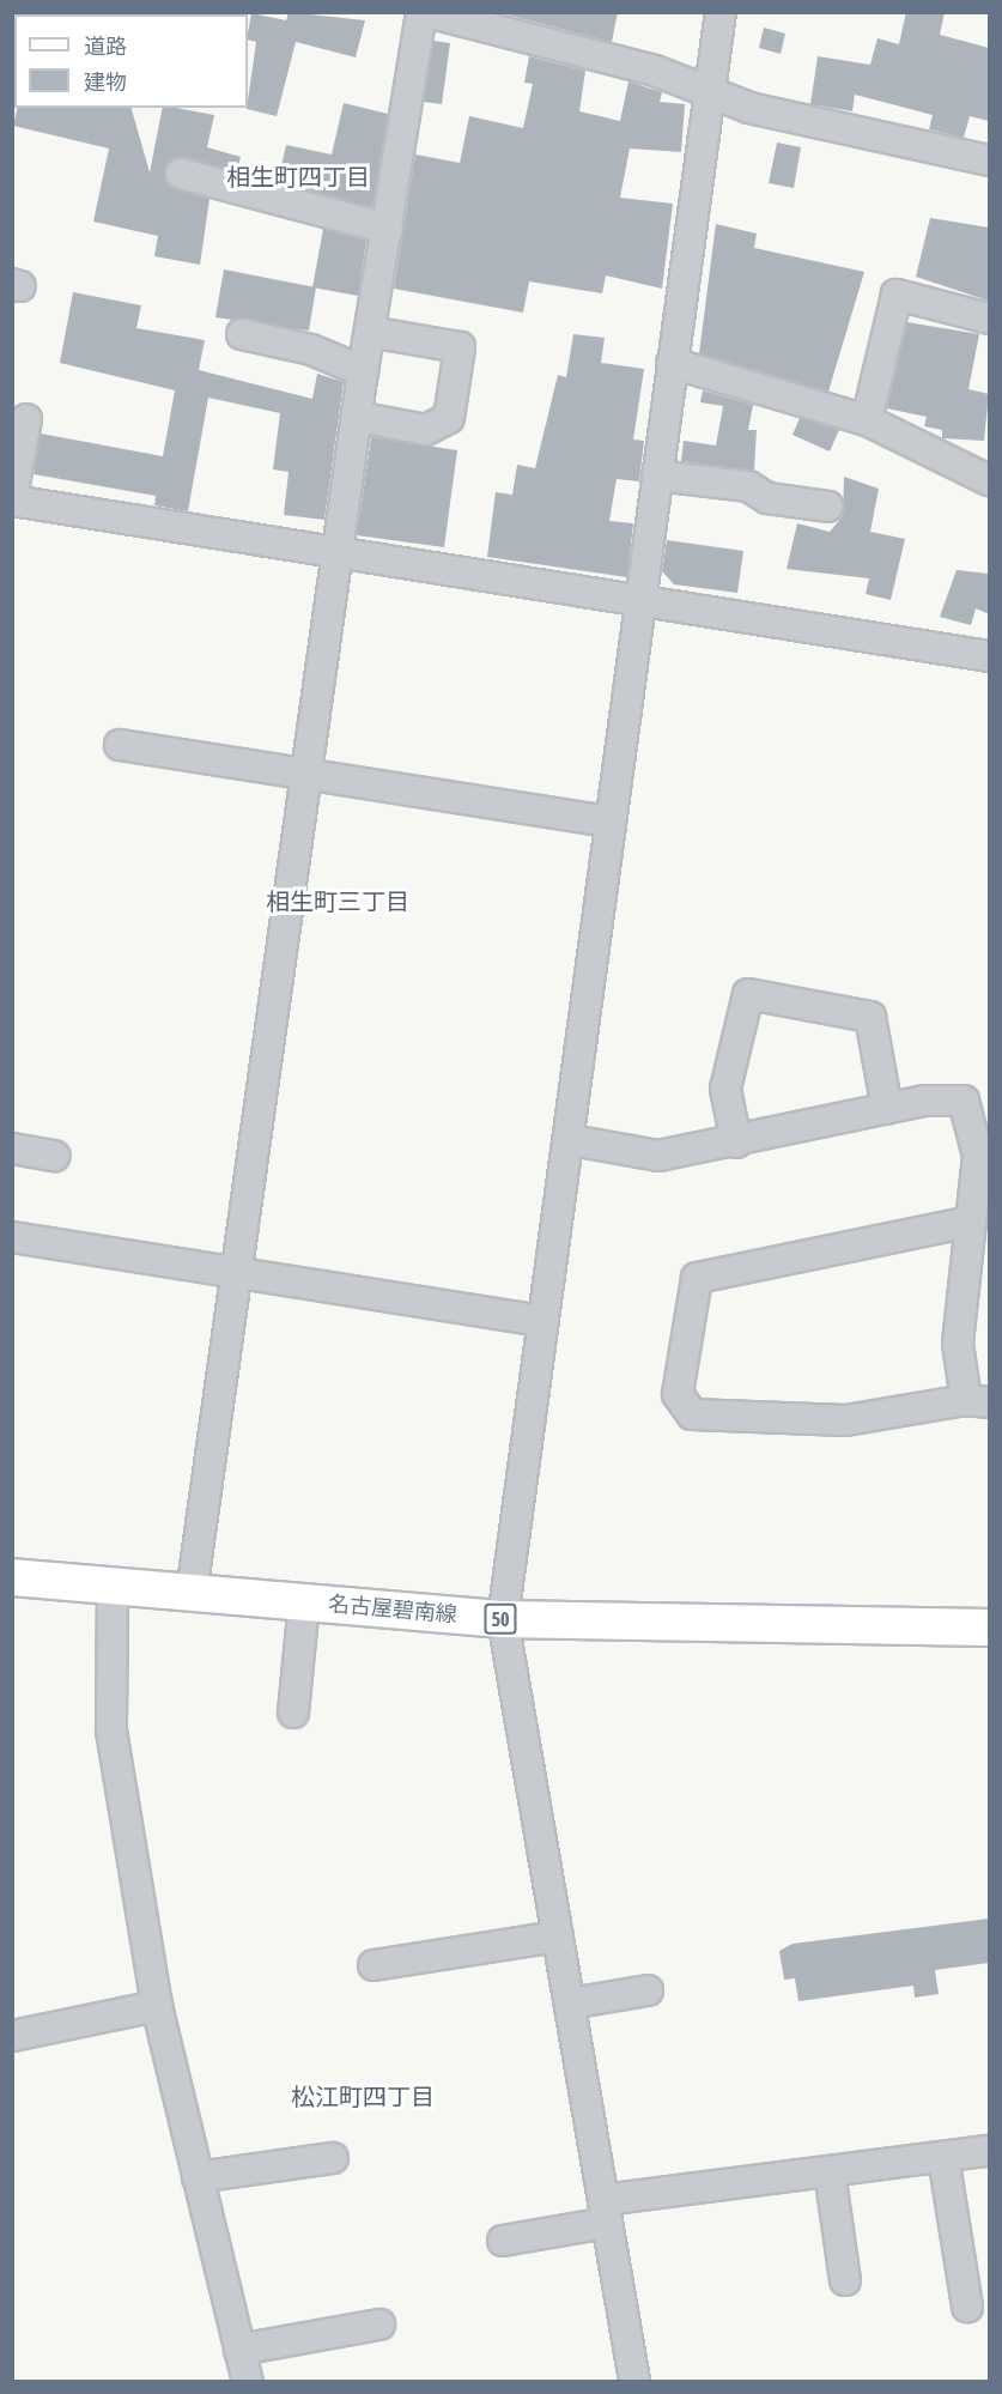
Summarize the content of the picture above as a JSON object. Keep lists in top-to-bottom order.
{
  "streets": {
    "main road": ["名古屋碧南線", "50"]
  },
  "districts": ["相生町四丁目", "相生町三丁目", "松江町四丁目"],
  "legend": ["道路", "建物"]
}
